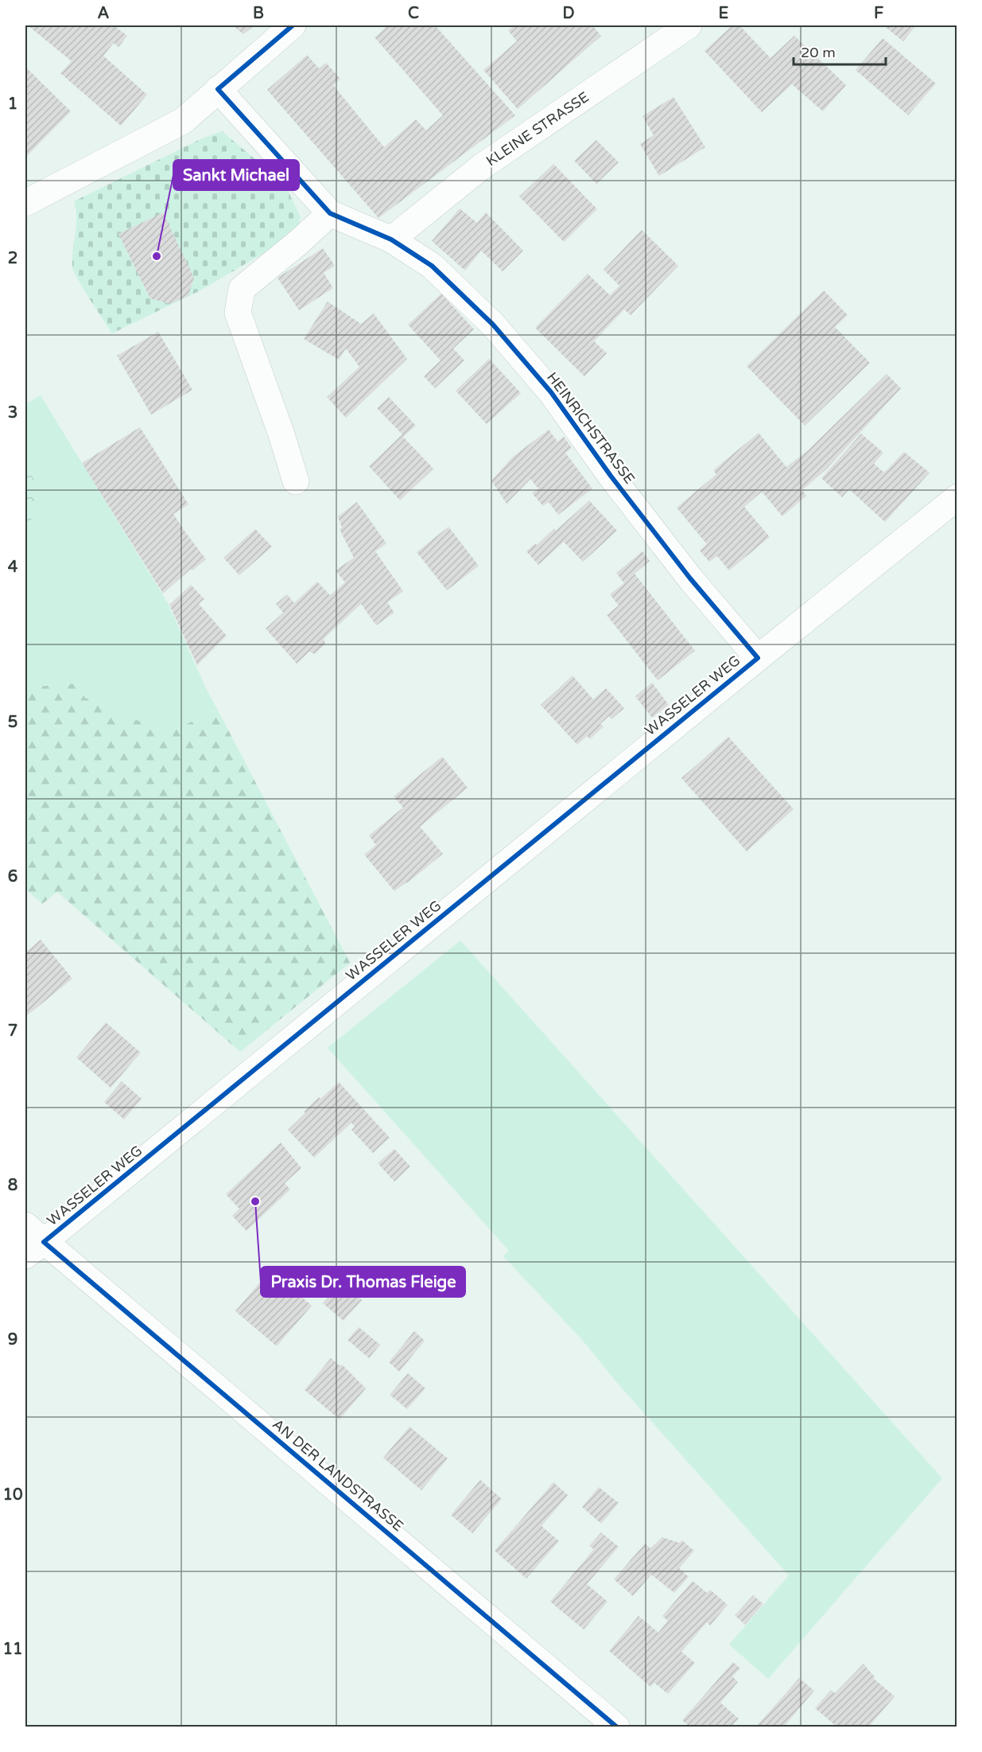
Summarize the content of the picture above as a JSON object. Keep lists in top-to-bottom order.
{
  "streets": {
    "street": [
      "KLEINE STRASSE",
      "HEINRICHSTRASSE",
      "WASSELER WEG",
      "AN DER LANDSTRASSE"
    ]
  },
  "crossings": [
    ["KLEINE STRASSE", "HEINRICHSTRASSE"],
    ["HEINRICHSTRASSE", "WASSELER WEG"],
    ["WASSELER WEG", "AN DER LANDSTRASSE"]
  ],
  "places": ["Sankt Michael", "Praxis Dr. Thomas Fleige"],
  "scale_bar": "20 m",
  "grid": {
    "columns": [
      "A",
      "B",
      "C",
      "D",
      "E",
      "F"
    ],
    "rows": [
      "1",
      "2",
      "3",
      "4",
      "5",
      "6",
      "7",
      "8",
      "9",
      "10",
      "11"
    ]
  }
}
